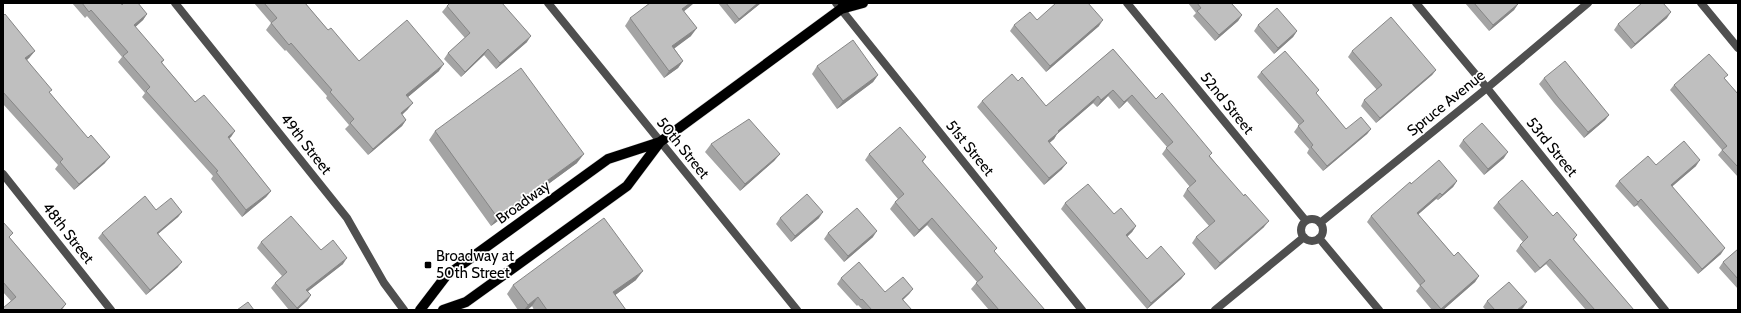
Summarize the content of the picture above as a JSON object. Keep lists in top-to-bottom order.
{
  "streets": {
    "main road": ["Broadway"],
    "street": [
      "52nd Street",
      "Spruce Avenue",
      "49th Street",
      "53rd Street",
      "50th Street",
      "51st Street",
      "48th Street"
    ]
  },
  "crossings": [
    ["52nd Street", "Spruce Avenue"],
    ["Spruce Avenue", "53rd Street"],
    ["50th Street", "Broadway"],
    ["51st Street", "Broadway"]
  ],
  "places": {
    "transit": ["Broadway at 50th Street"]
  }
}
